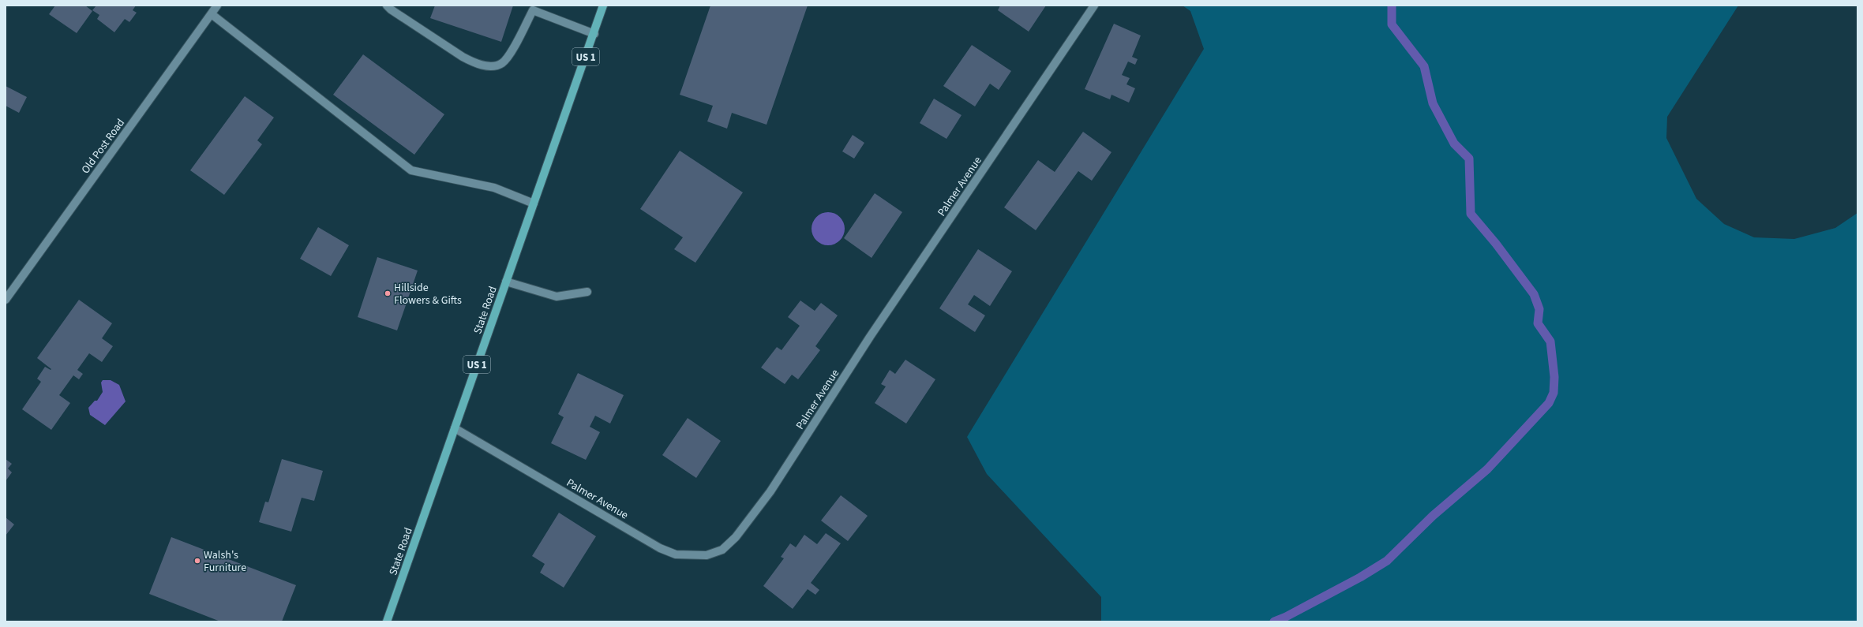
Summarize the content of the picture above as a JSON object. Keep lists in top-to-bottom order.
{
  "streets": {
    "main road": ["US 1", "State Road"],
    "street": ["Old Post Road", "Palmer Avenue"]
  },
  "crossings": [
    ["Palmer Avenue", "State Road"]
  ],
  "places": ["Hillside Flowers & Gifts", "Walsh's Furniture"]
}
